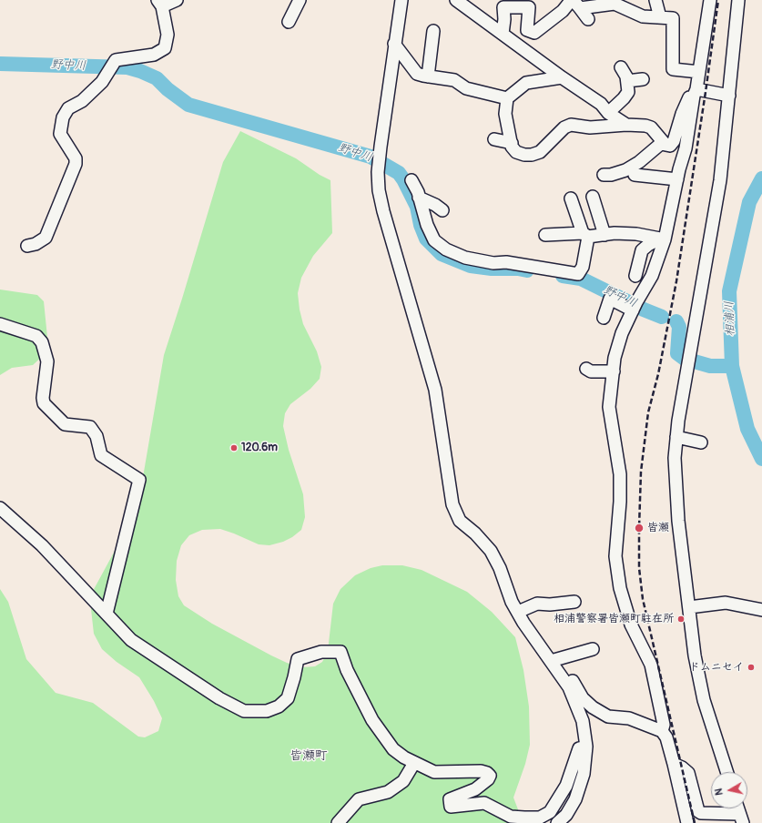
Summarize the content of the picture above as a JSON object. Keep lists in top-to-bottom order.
{
  "districts": ["皆瀬町"],
  "water": ["野中川", "相浦川"],
  "places": [
    "120.6m",
    "皆瀬",
    "相浦警察署皆瀬町駐在所",
    "ドムニセイ"
  ],
  "north": "left"
}
